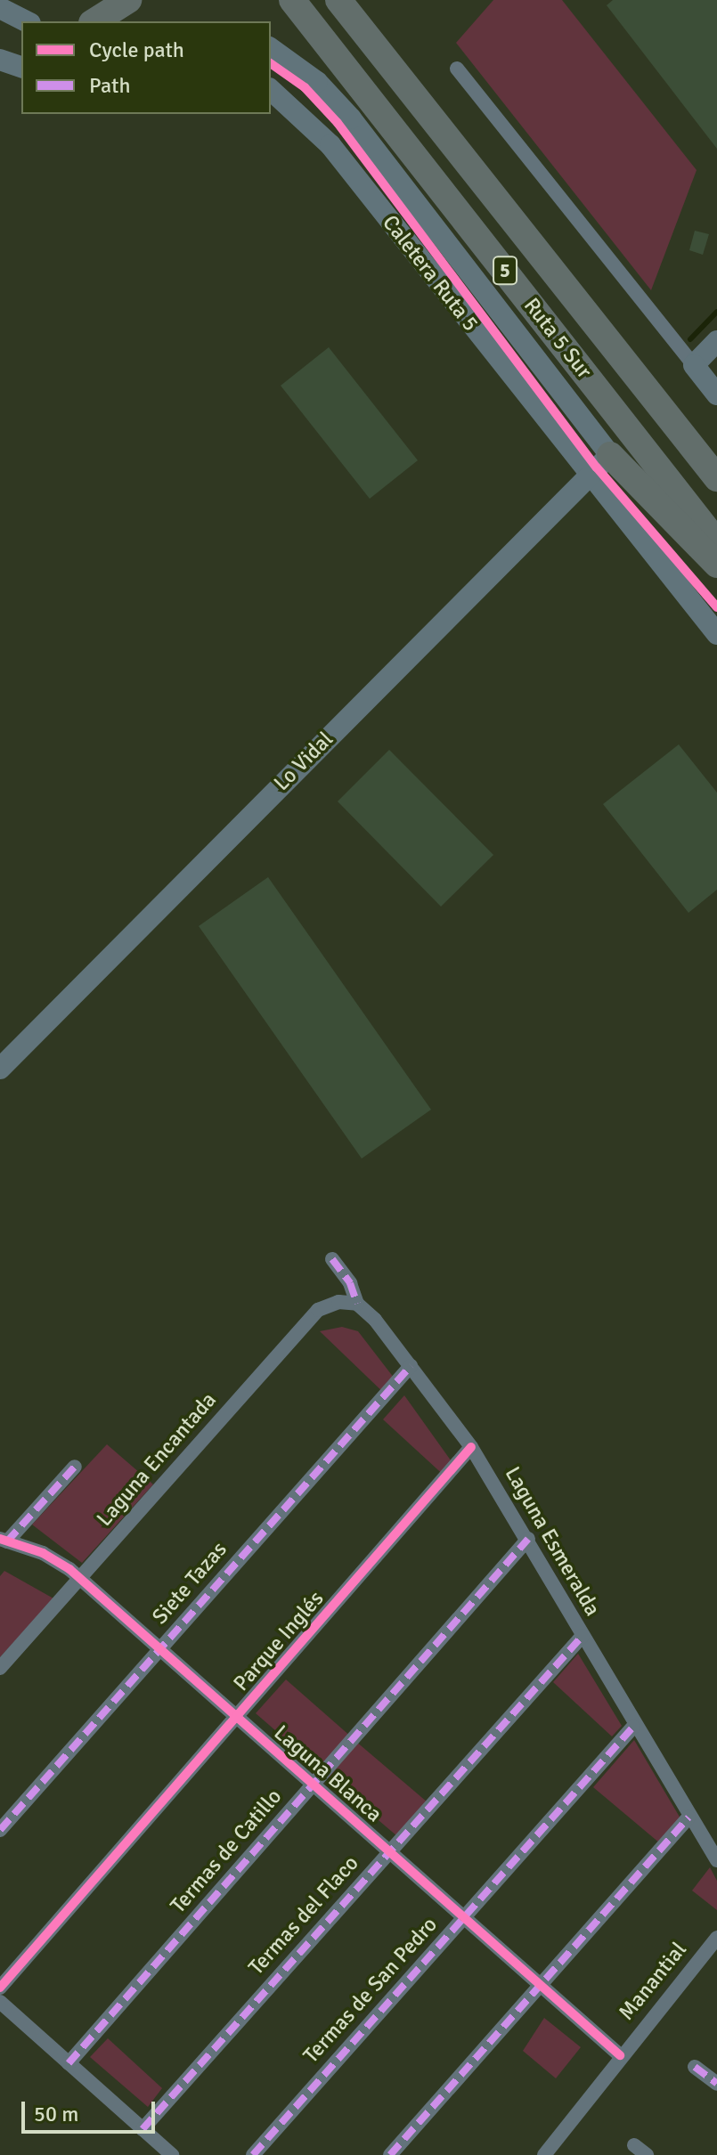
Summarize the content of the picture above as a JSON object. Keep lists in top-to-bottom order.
{
  "streets": {
    "highway": ["5", "Ruta 5 Sur"],
    "main road": ["Caletera Ruta 5", "Lo Vidal"],
    "street": [
      "Laguna Encantada",
      "Laguna Esmeralda",
      "Siete Tazas",
      "Parque Inglés",
      "Laguna Blanca",
      "Termas de Catillo",
      "Termas del Flaco",
      "Manantial",
      "Termas de San Pedro"
    ]
  },
  "crossings": [
    ["Caletera Ruta 5", "Lo Vidal"],
    ["Laguna Encantada", "Laguna Esmeralda"],
    ["Laguna Encantada", "Laguna Blanca"],
    ["Laguna Esmeralda", "Siete Tazas"],
    ["Laguna Esmeralda", "Parque Inglés"],
    ["Laguna Esmeralda", "Termas de Catillo"],
    ["Laguna Esmeralda", "Termas del Flaco"],
    ["Laguna Esmeralda", "Termas de San Pedro"],
    ["Siete Tazas", "Laguna Blanca"],
    ["Parque Inglés", "Laguna Blanca"],
    ["Laguna Blanca", "Termas de Catillo"],
    ["Laguna Blanca", "Termas del Flaco"],
    ["Laguna Blanca", "Manantial"],
    ["Laguna Blanca", "Termas de San Pedro"]
  ],
  "legend": ["Cycle path", "Path"],
  "scale_bar": "50 m"
}
